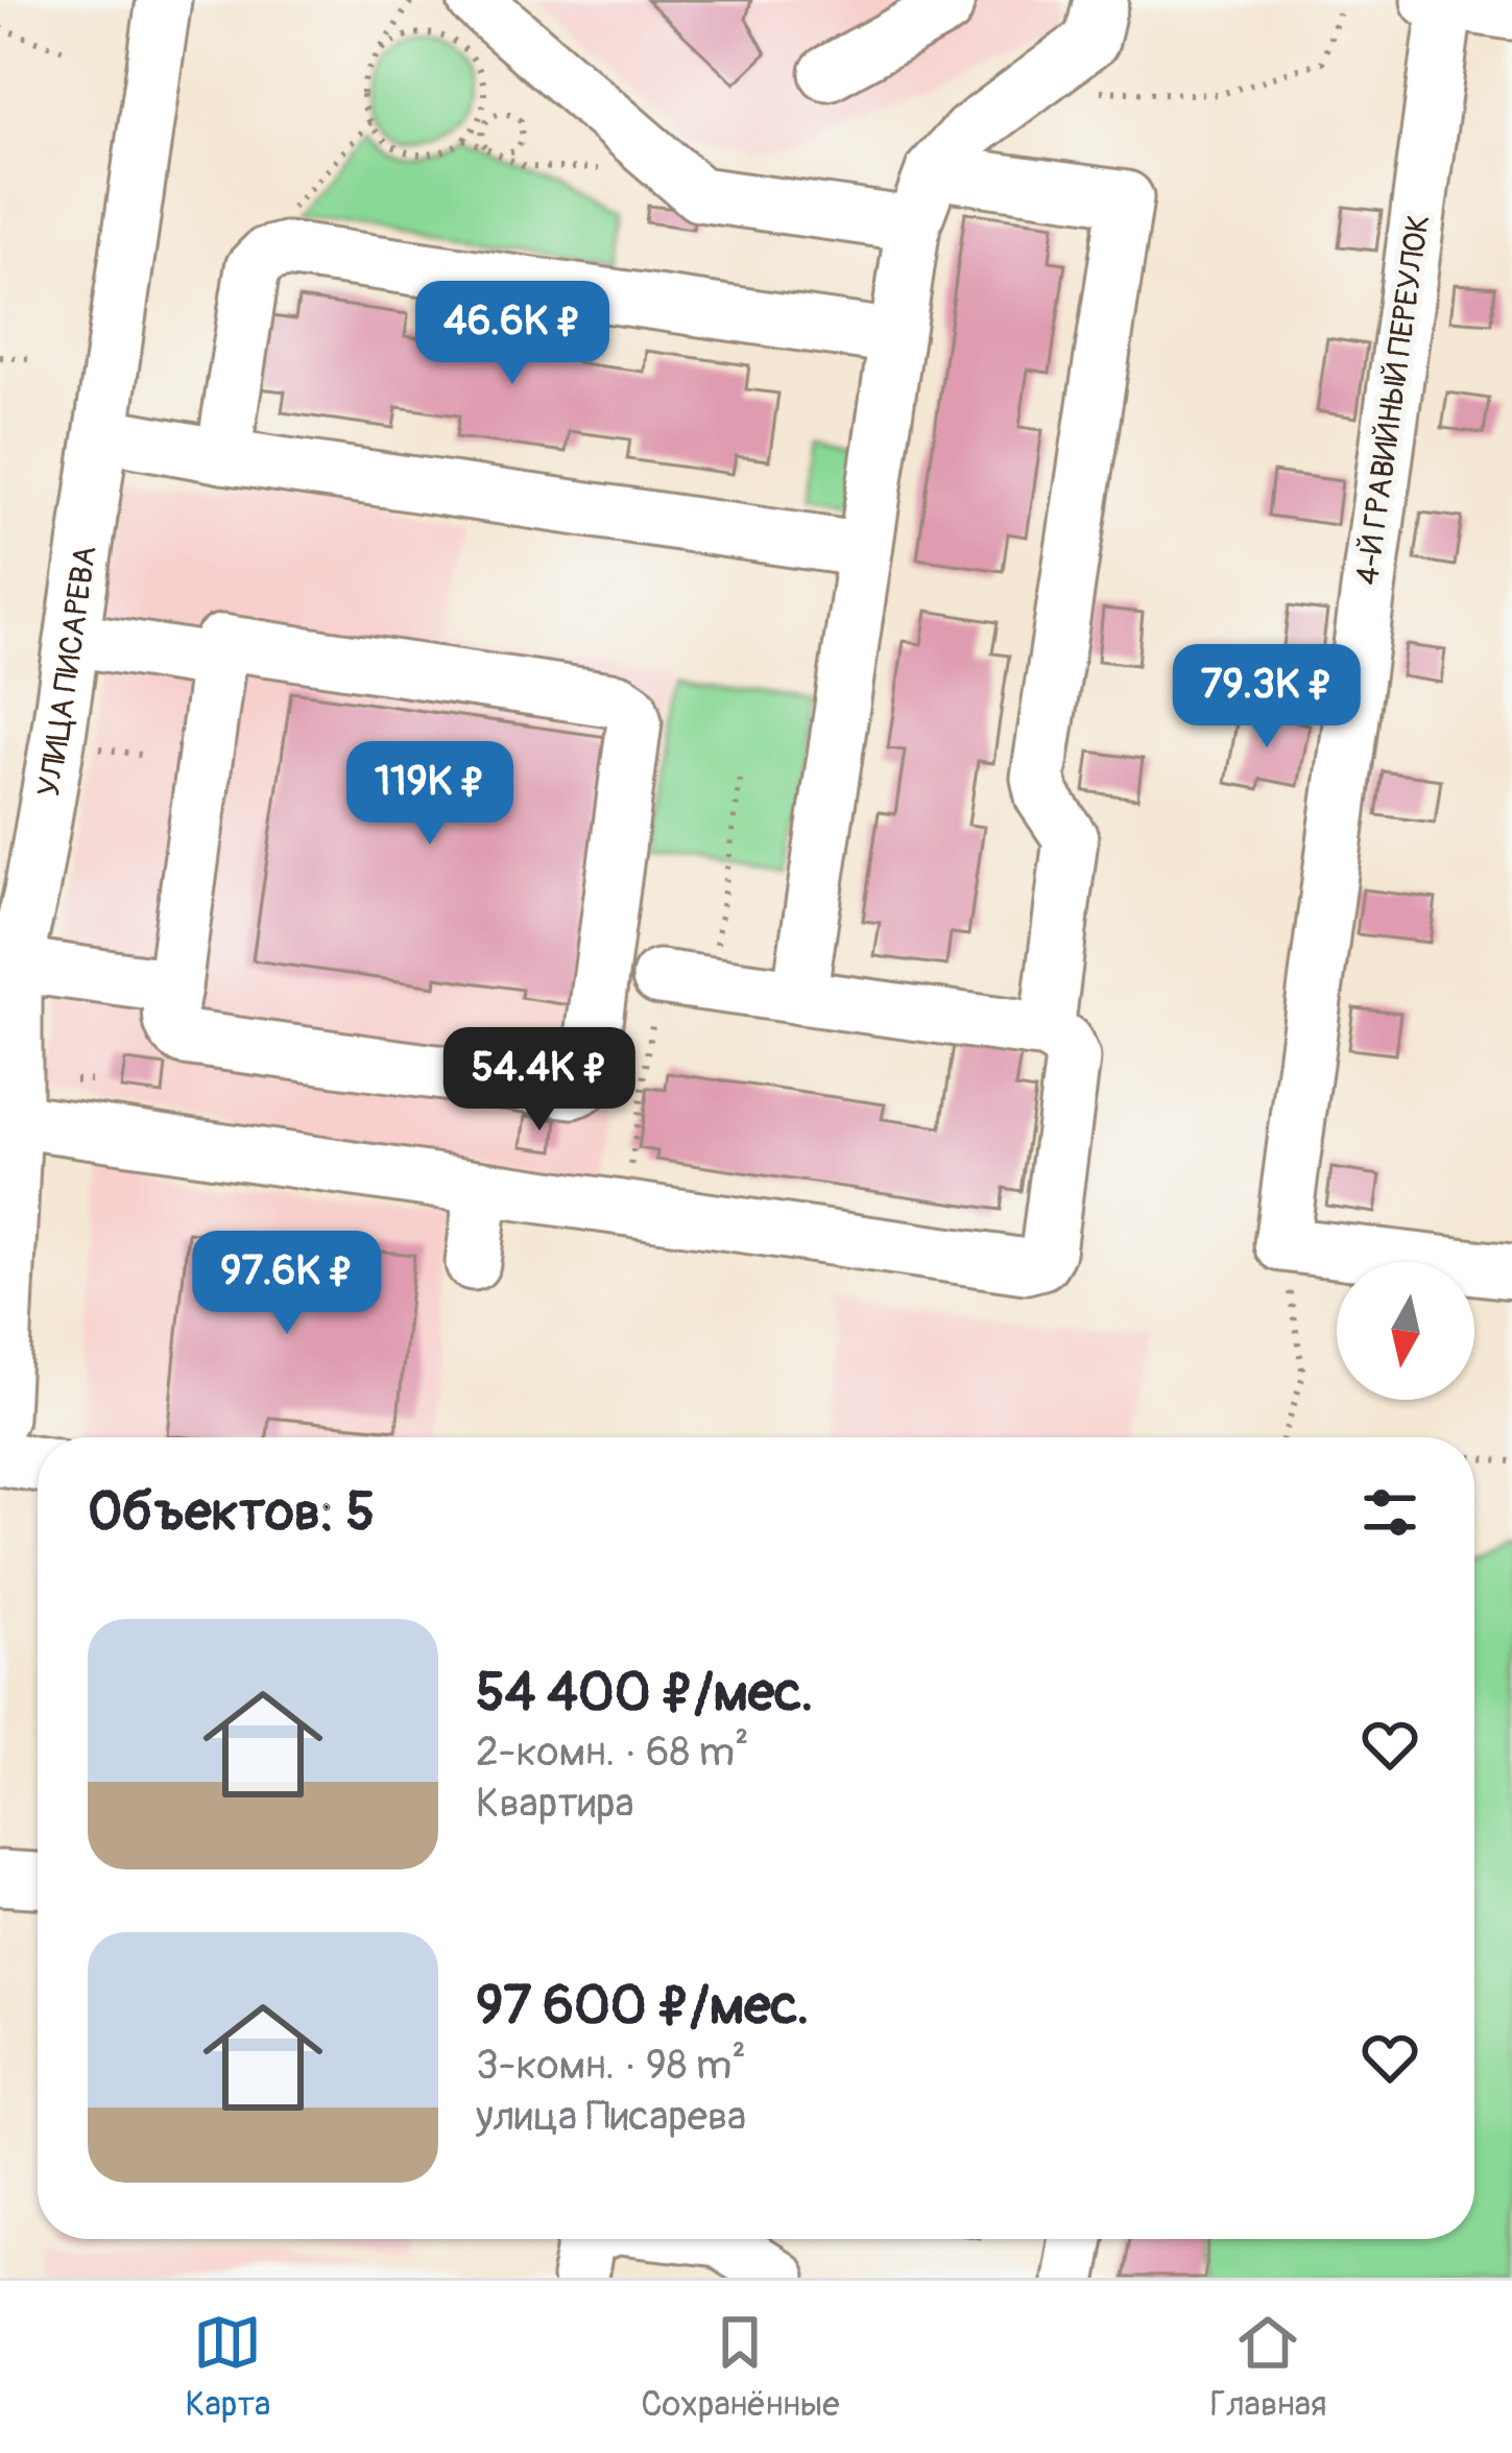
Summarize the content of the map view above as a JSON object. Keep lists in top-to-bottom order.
{
  "streets": {
    "street": ["4-Й ГРАВИЙНЫЙ ПЕРЕУЛОК", "УЛИЦА ПИСАРЕВА"]
  },
  "north": "bottom",
  "page": {
    "price": [
      "46.6K ₽",
      "79.3K ₽",
      "119K ₽",
      "54.4K ₽",
      "97.6K ₽"
    ],
    "heading": "Объектов: 5",
    "list": [
      {
        "name": "54 400 ₽/мес.",
        "note": "2-комн. · 68 m² · Квартира"
      },
      {
        "name": "97 600 ₽/мес.",
        "note": "3-комн. · 98 m² · улица Писарева"
      }
    ],
    "tabs": ["Карта", "Сохранённые", "Главная"]
  }
}
